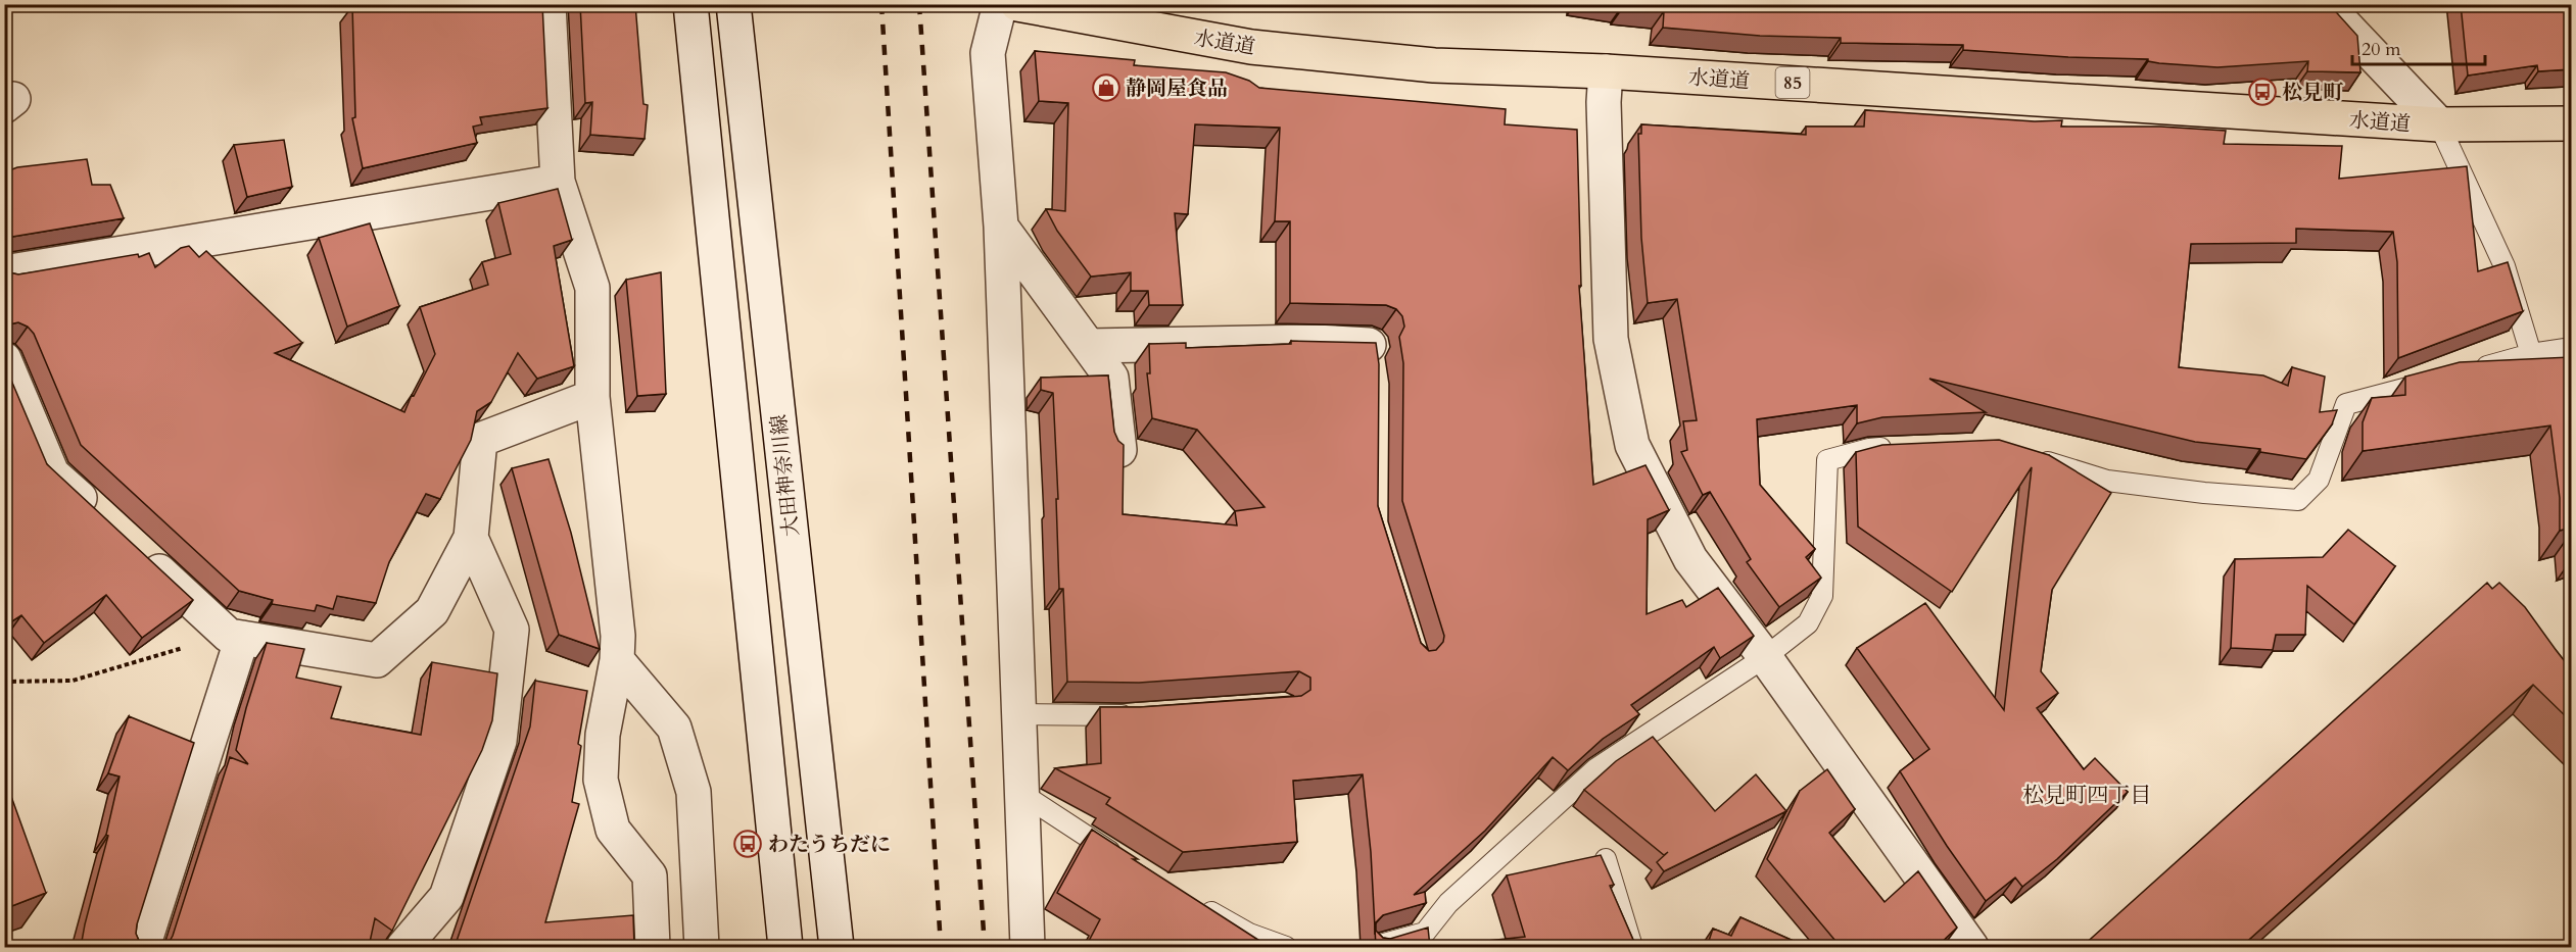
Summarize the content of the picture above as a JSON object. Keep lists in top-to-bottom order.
{
  "streets": {
    "main road": ["水道道", "85"],
    "street": ["大田神奈川線"]
  },
  "districts": ["松見町四丁目"],
  "places": {
    "shop": ["静岡屋食品"],
    "bus stop": ["松見町", "わたうちだに"]
  },
  "scale_bar": "20 m"
}
